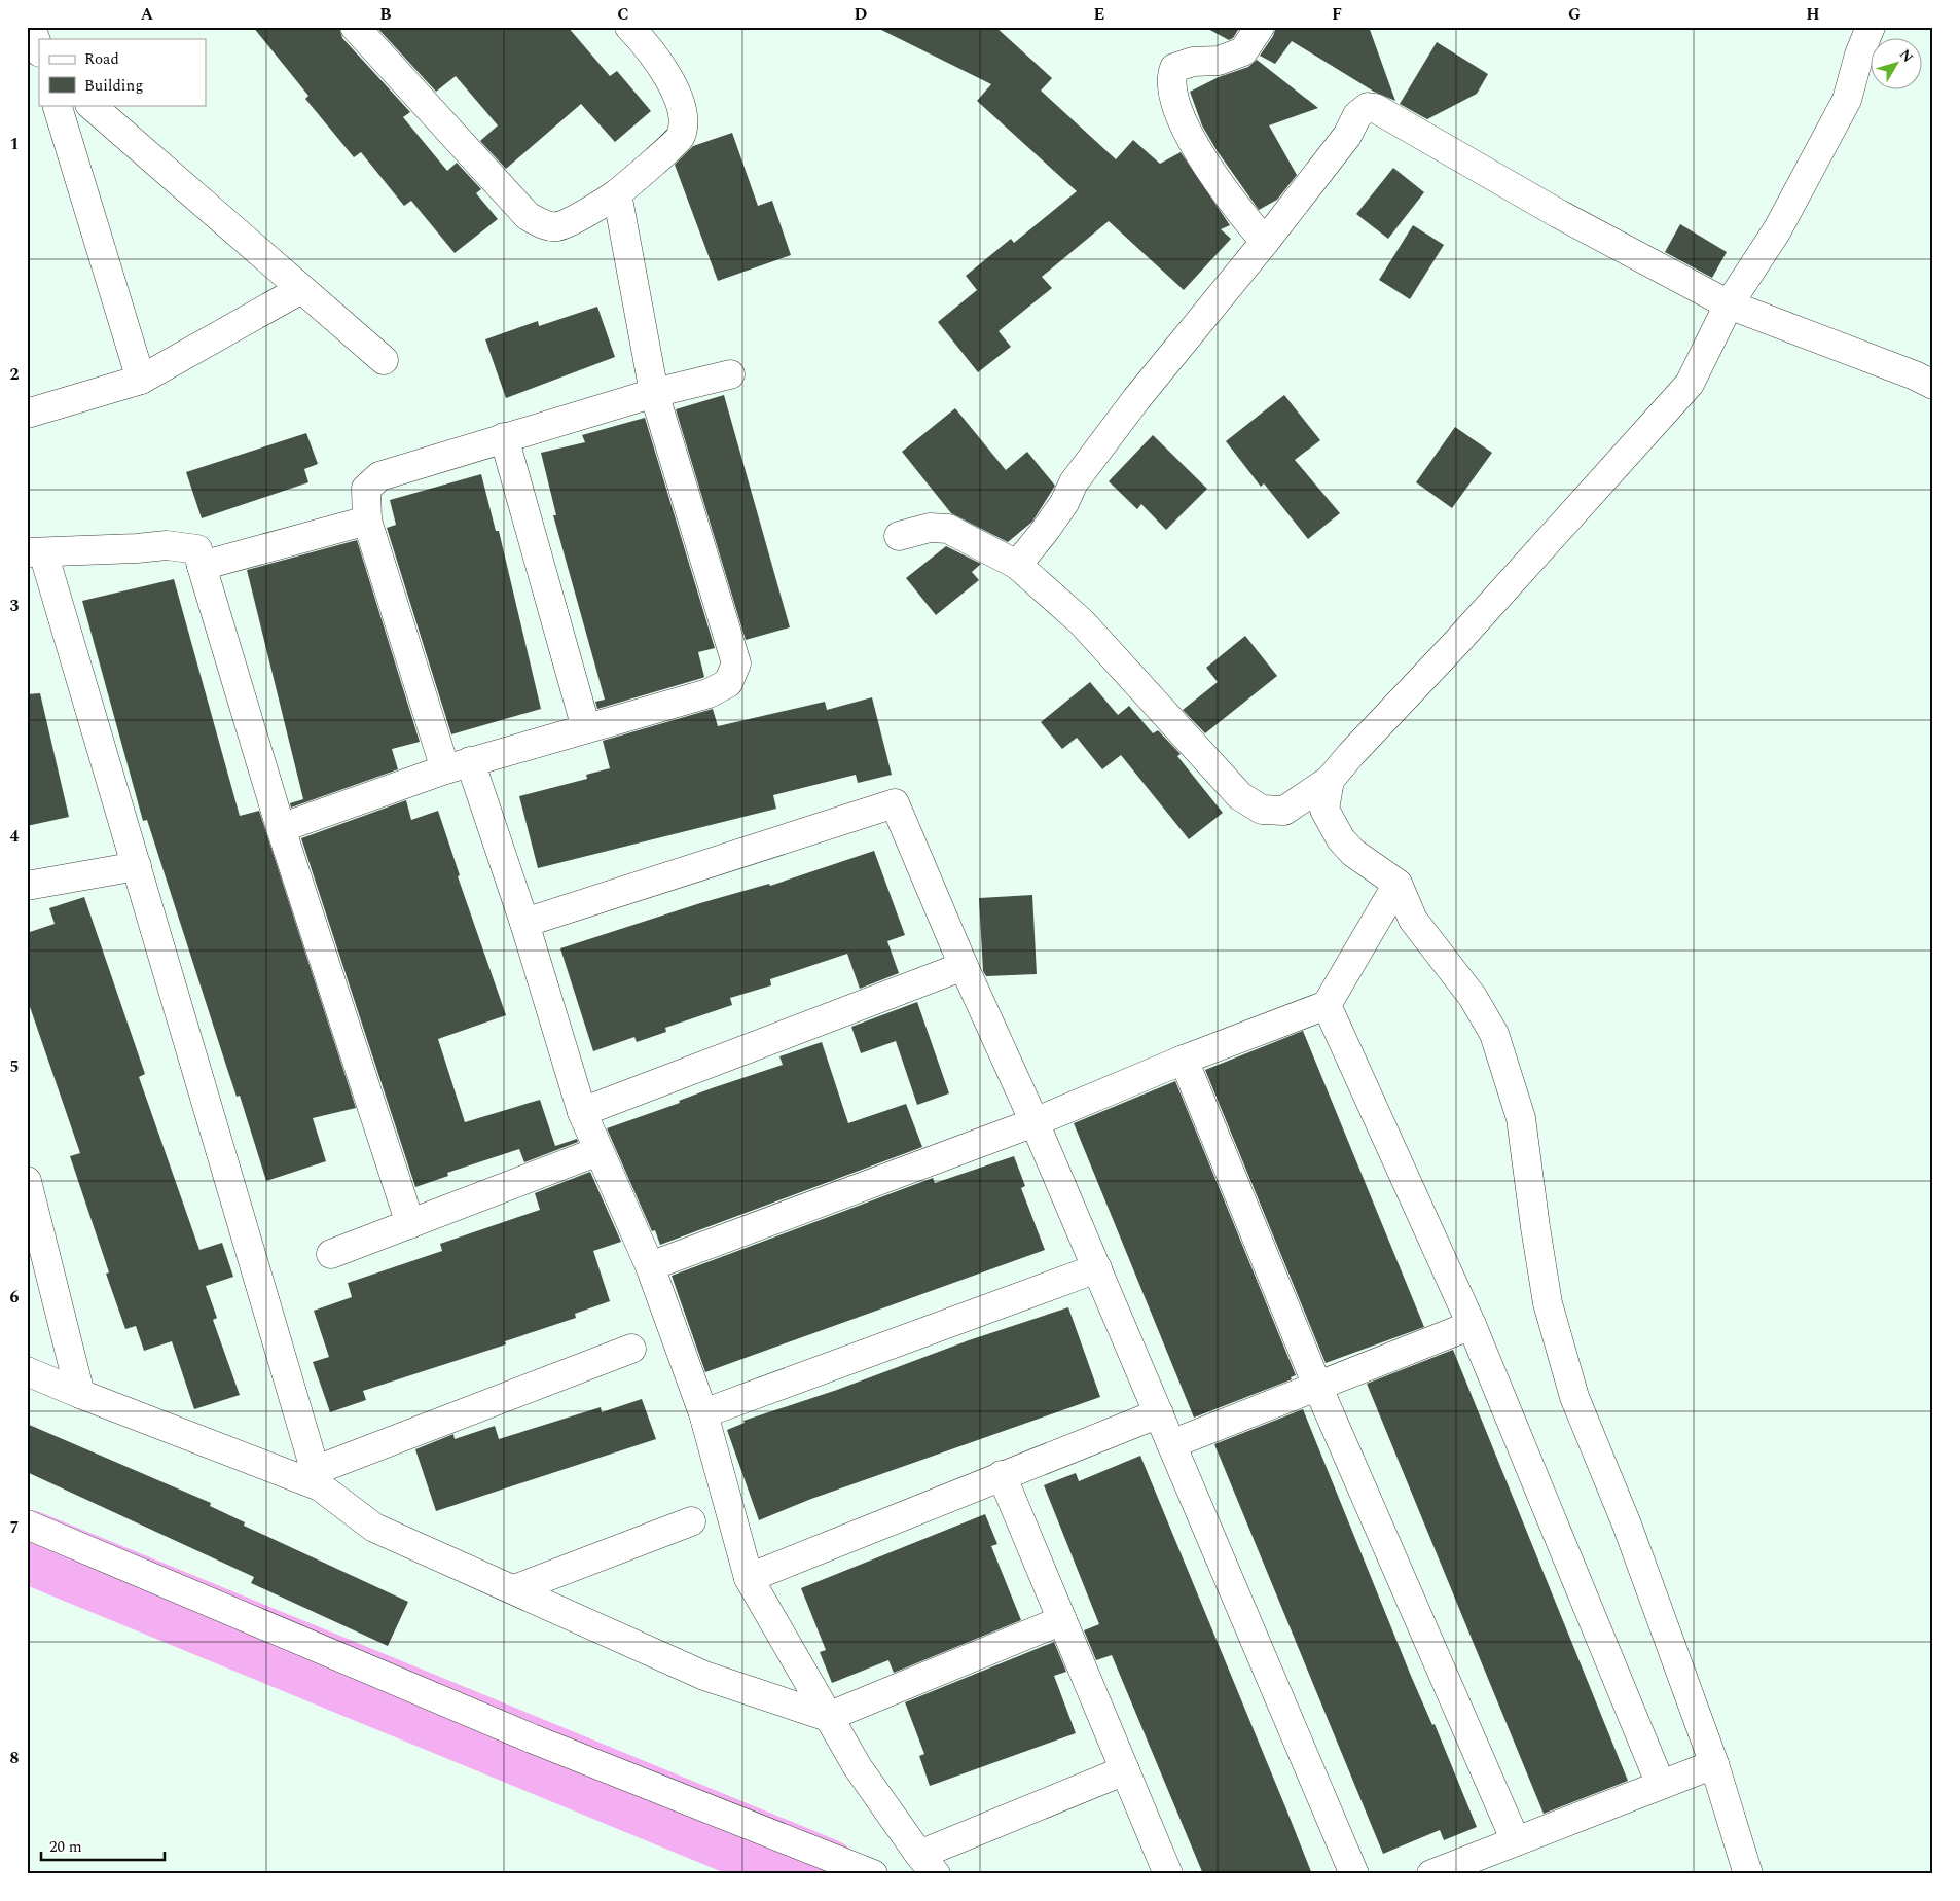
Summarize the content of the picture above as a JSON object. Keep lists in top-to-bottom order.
{
  "legend": ["Road", "Building"],
  "scale_bar": "20 m",
  "north": "top right",
  "grid": {
    "columns": [
      "A",
      "B",
      "C",
      "D",
      "E",
      "F",
      "G",
      "H"
    ],
    "rows": [
      "1",
      "2",
      "3",
      "4",
      "5",
      "6",
      "7",
      "8"
    ]
  }
}
